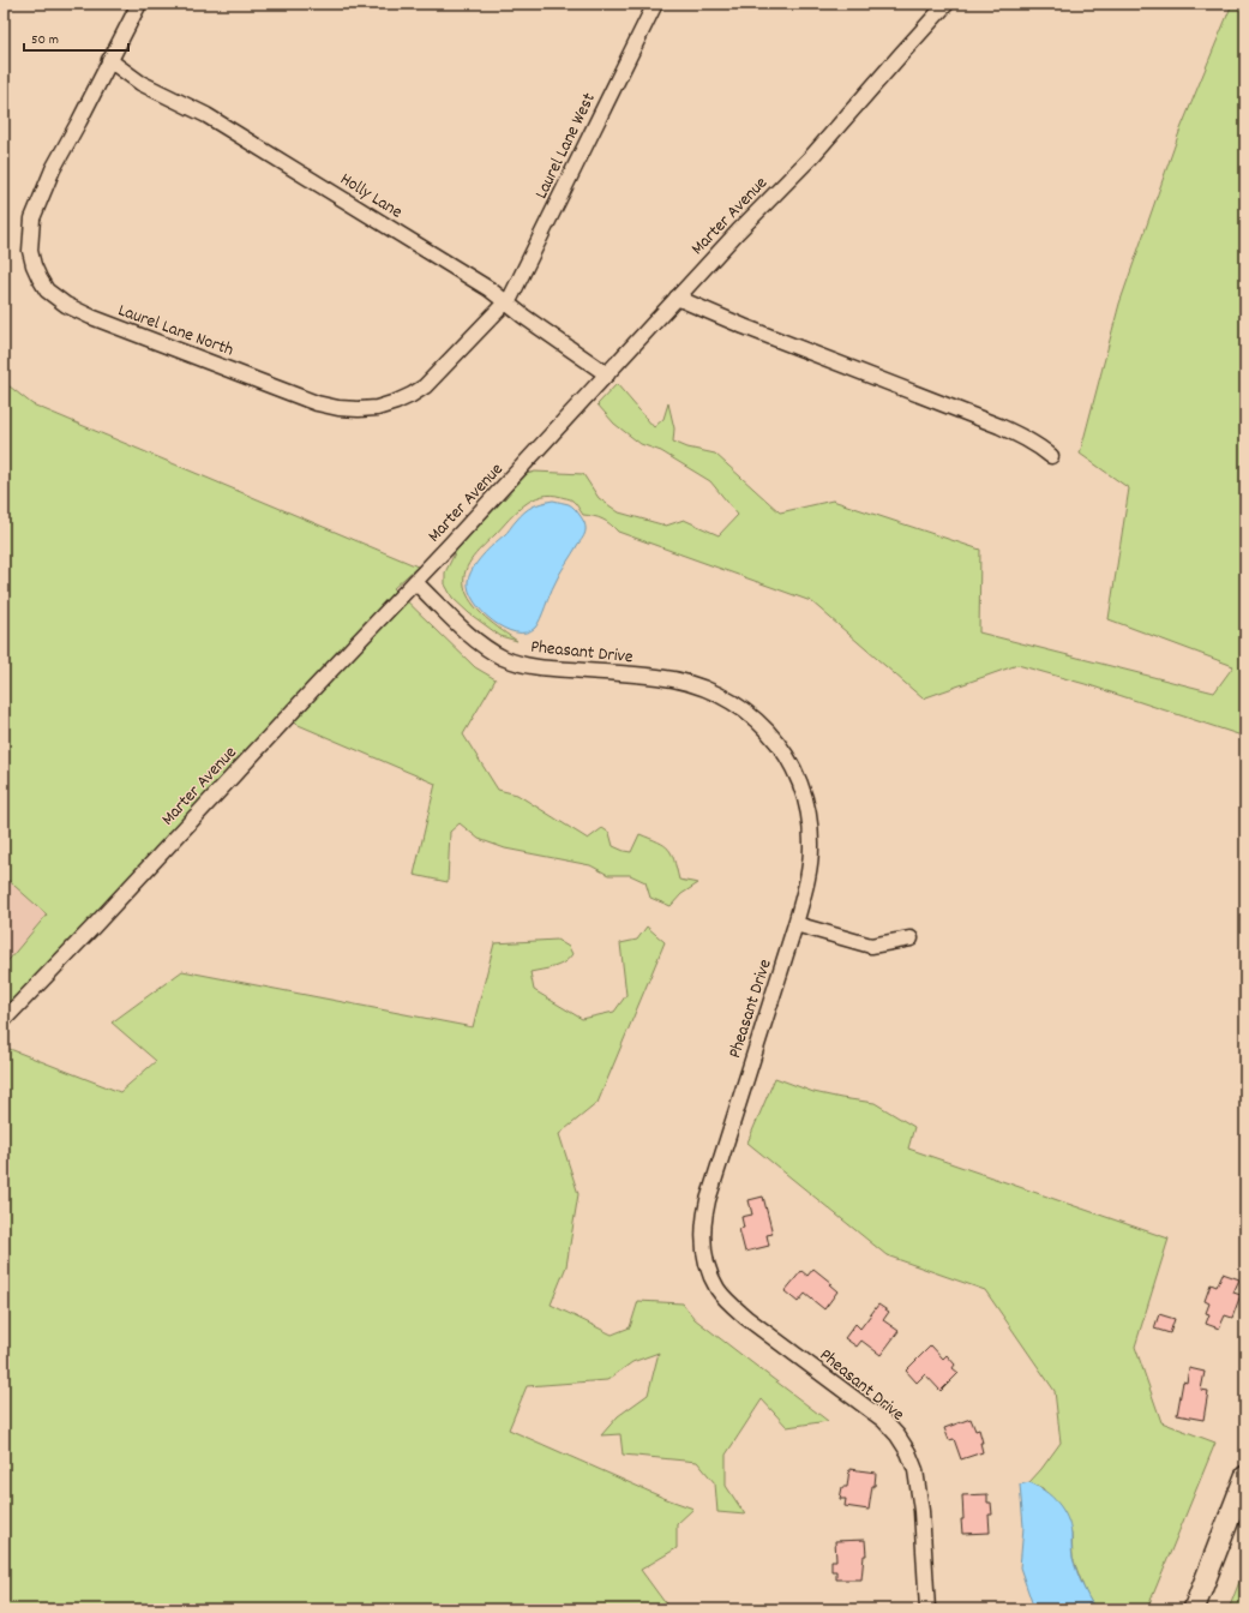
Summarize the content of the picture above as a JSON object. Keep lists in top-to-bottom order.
{
  "streets": {
    "street": [
      "Laurel Lane West",
      "Holly Lane",
      "Marter Avenue",
      "Laurel Lane North",
      "Pheasant Drive"
    ]
  },
  "crossings": [
    ["Laurel Lane West", "Holly Lane"],
    ["Laurel Lane West", "Laurel Lane North"],
    ["Holly Lane", "Marter Avenue"],
    ["Holly Lane", "Laurel Lane North"],
    ["Marter Avenue", "Pheasant Drive"]
  ],
  "scale_bar": "50 m"
}
